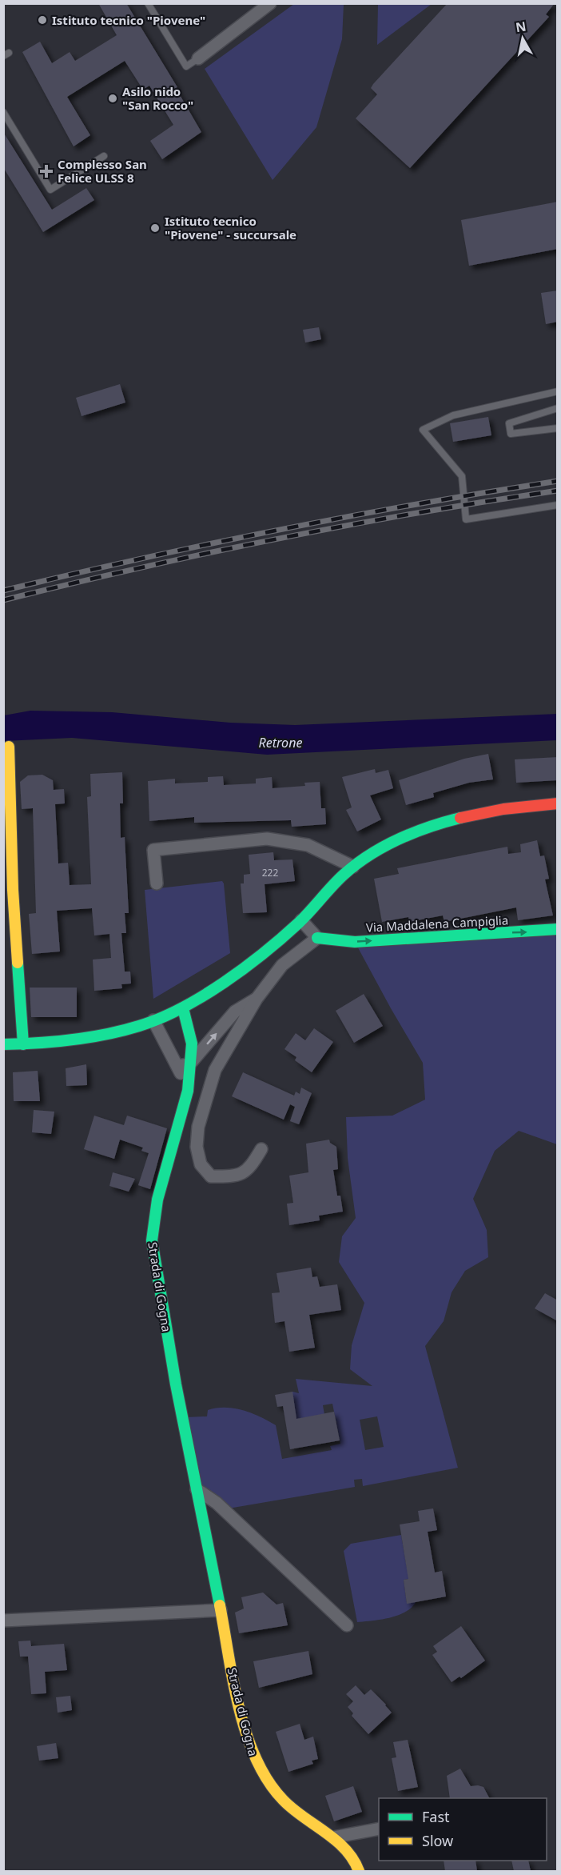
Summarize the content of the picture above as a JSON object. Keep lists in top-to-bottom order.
{
  "streets": {
    "street": ["Via Maddalena Campiglia", "Strada di Gogna"]
  },
  "one_way": ["Via Maddalena Campiglia"],
  "water": ["Retrone"],
  "places": {
    "other": ["Istituto tecnico \"Piovene\"", "Asilo nido \"San Rocco\"", "Istituto tecnico \"Piovene\" - succursale"],
    "health": ["Complesso San Felice ULSS 8"]
  },
  "house_numbers": ["222"],
  "legend": ["Fast", "Slow"],
  "north": "top"
}
